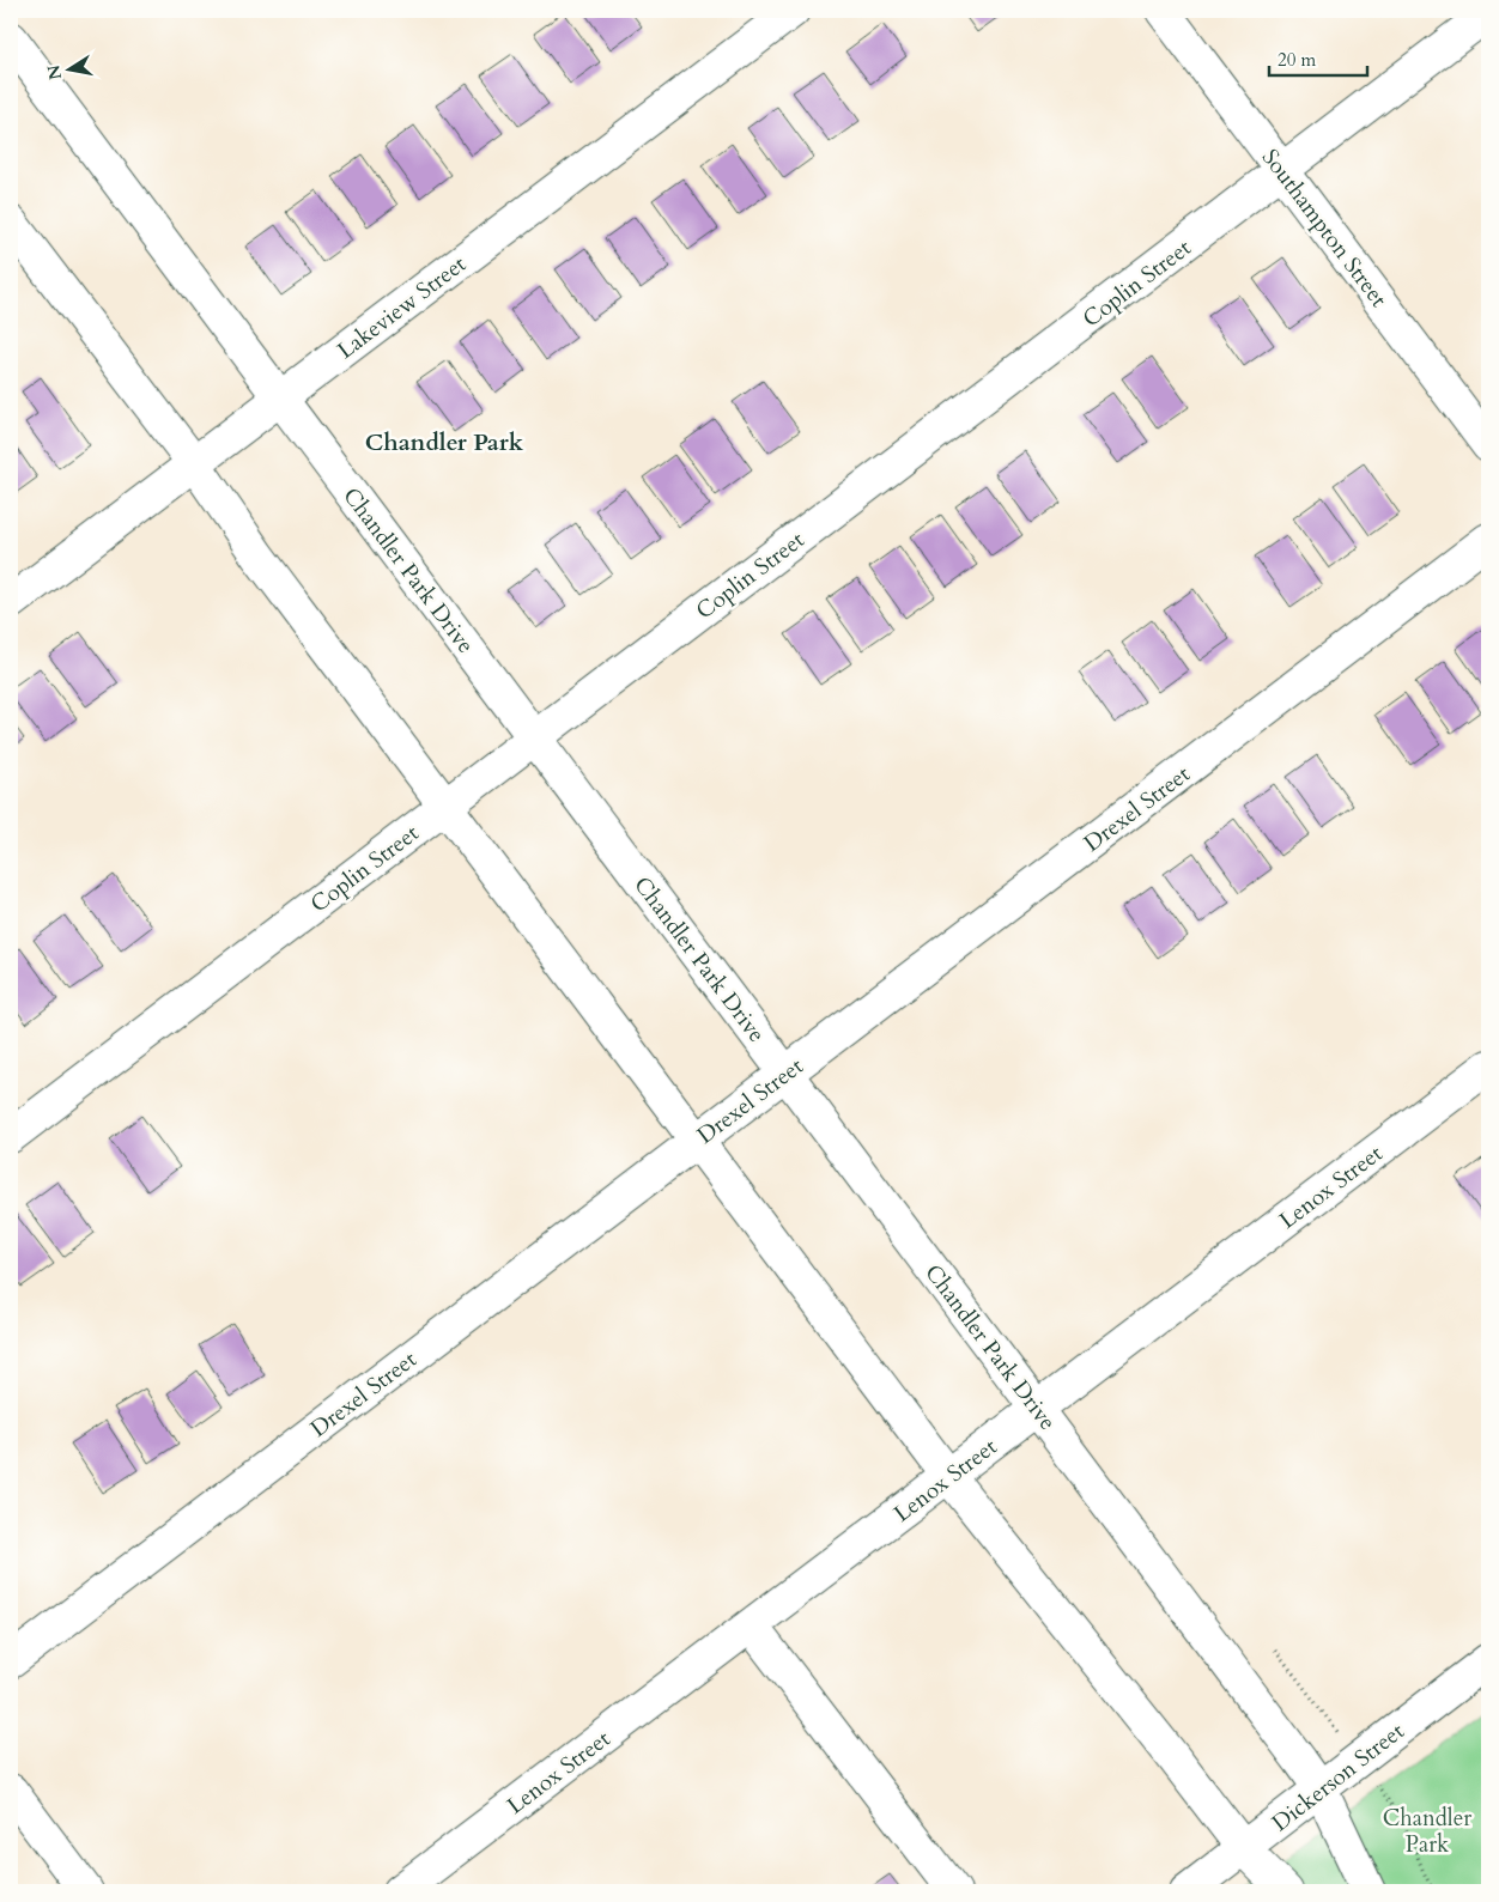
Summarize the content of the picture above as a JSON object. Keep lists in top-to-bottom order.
{
  "streets": {
    "street": [
      "Southampton Street",
      "Coplin Street",
      "Lakeview Street",
      "Chandler Park Drive",
      "Drexel Street",
      "Lenox Street",
      "Dickerson Street"
    ]
  },
  "crossings": [
    ["Southampton Street", "Coplin Street"],
    ["Coplin Street", "Chandler Park Drive"],
    ["Lakeview Street", "Chandler Park Drive"],
    ["Chandler Park Drive", "Drexel Street"],
    ["Chandler Park Drive", "Lenox Street"],
    ["Chandler Park Drive", "Dickerson Street"]
  ],
  "districts": ["Chandler Park"],
  "parks": ["Chandler Park"],
  "scale_bar": "20 m",
  "north": "left"
}
